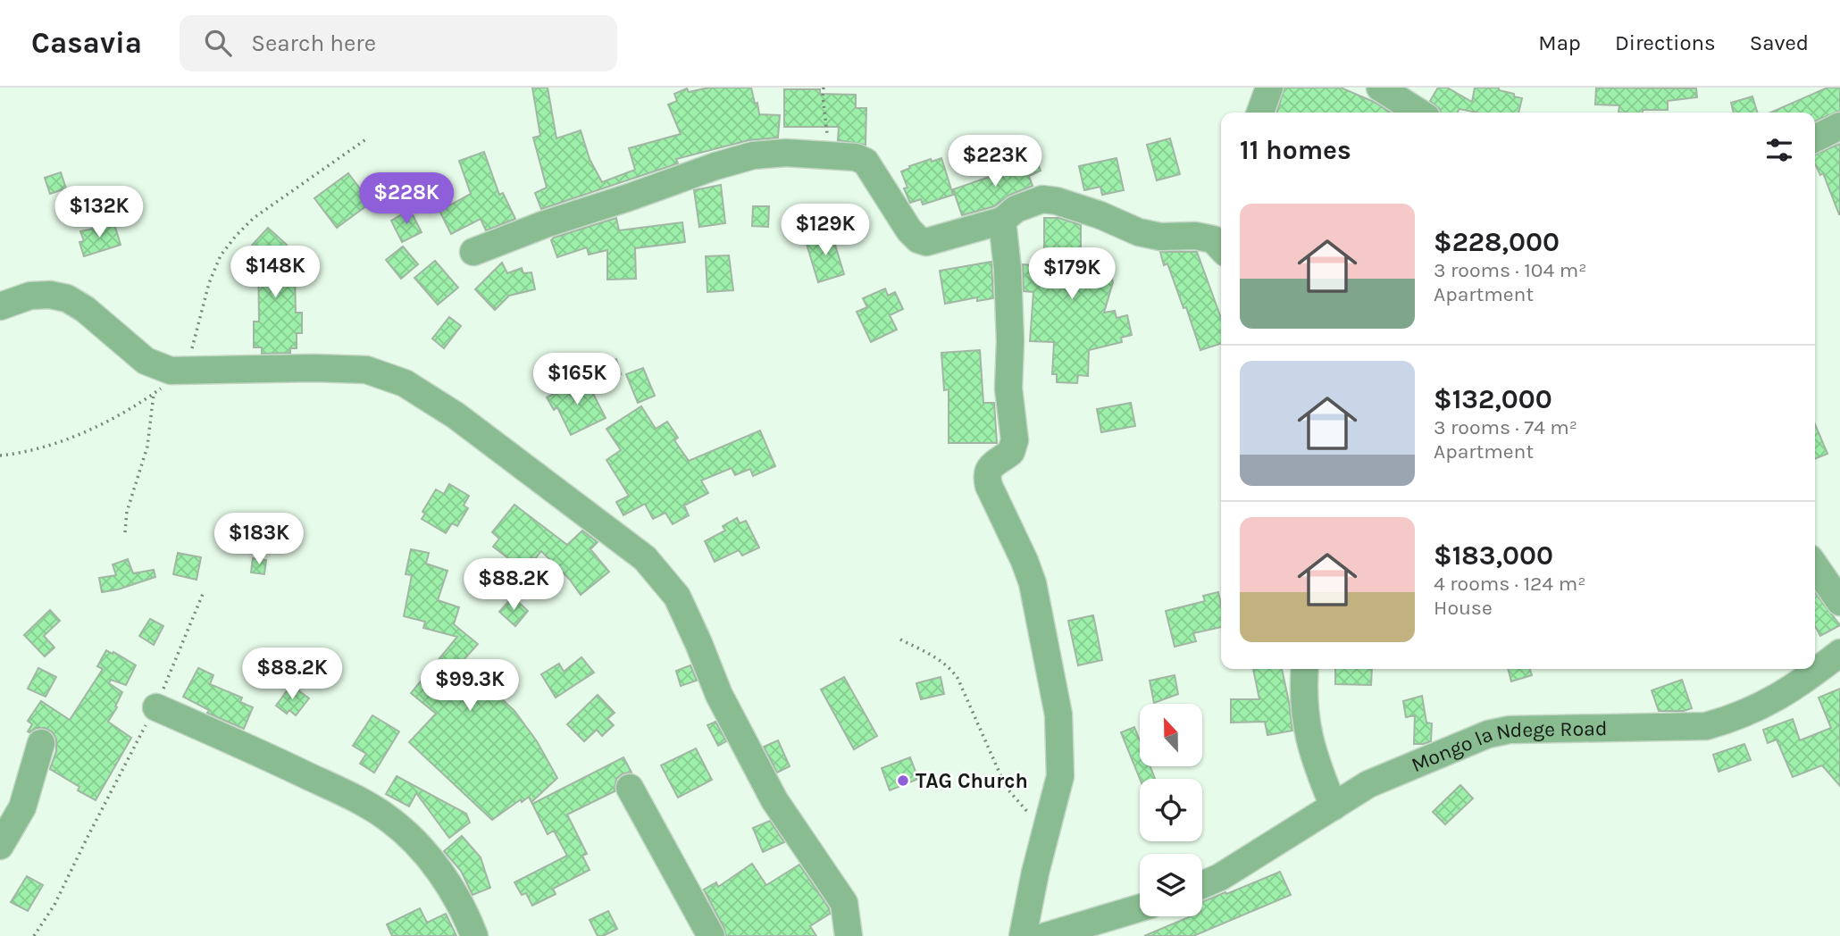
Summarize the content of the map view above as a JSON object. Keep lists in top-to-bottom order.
{
  "streets": {
    "street": ["Mongo la Ndege Road"]
  },
  "places": ["TAG Church"],
  "north": "top",
  "page": {
    "header": "Casavia",
    "search": "Search here",
    "nav": ["Map", "Directions", "Saved"],
    "heading": "11 homes",
    "price": [
      "$223K",
      "$228K",
      "$132K",
      "$129K",
      "$148K",
      "$179K",
      "$165K",
      "$183K",
      "$88.2K",
      "$88.2K",
      "$99.3K"
    ],
    "list": [
      {
        "name": "$228,000",
        "note": "3 rooms · 104 m² · Apartment"
      },
      {
        "name": "$132,000",
        "note": "3 rooms · 74 m² · Apartment"
      },
      {
        "name": "$183,000",
        "note": "4 rooms · 124 m² · House"
      }
    ]
  }
}
